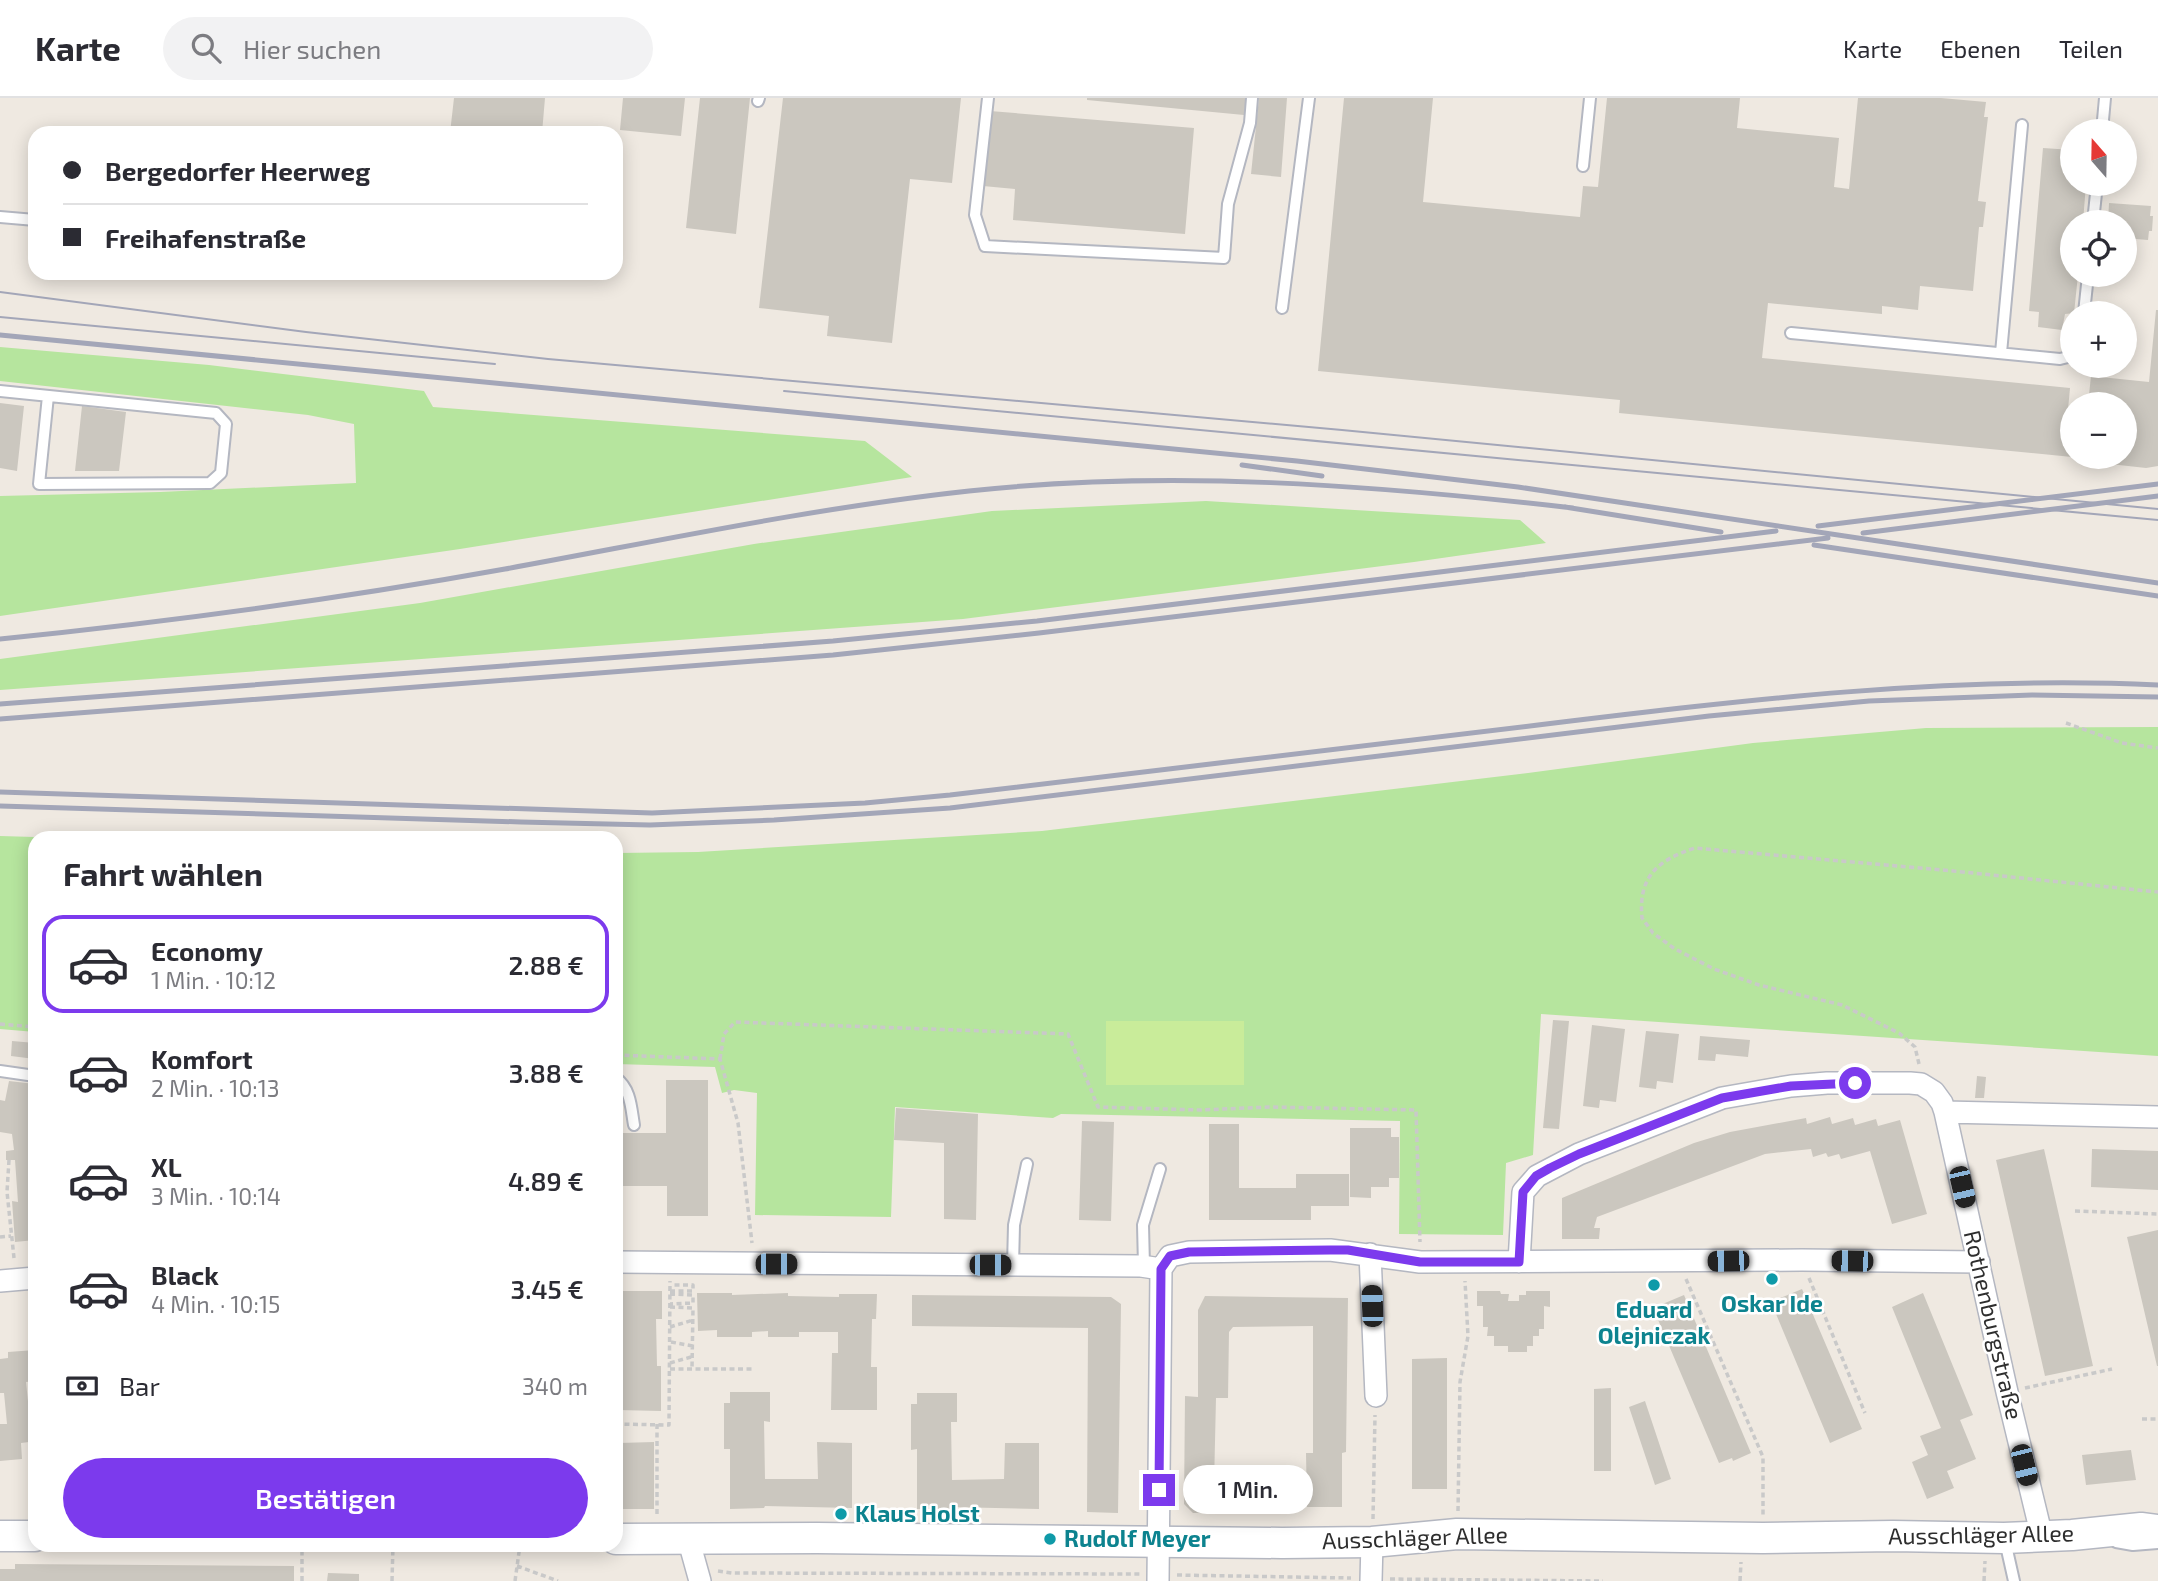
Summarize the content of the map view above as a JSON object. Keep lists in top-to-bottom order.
{
  "streets": {
    "street": ["Rothenburgstraße", "Ausschläger Allee"]
  },
  "crossings": [
    ["Rothenburgstraße", "Ausschläger Allee"]
  ],
  "places": [
    "Oskar Ide",
    "Eduard Olejniczak",
    "Klaus Holst",
    "Rudolf Meyer"
  ],
  "north": "top",
  "page": {
    "header": "Karte",
    "search": "Hier suchen",
    "nav": ["Karte", "Ebenen", "Teilen"],
    "map_buttons": ["+", "−"],
    "banner": ["Bergedorfer Heerweg", "Freihafenstraße"],
    "heading": "Fahrt wählen",
    "list": [
      {
        "name": "Economy",
        "note": "1 Min. · 10:12",
        "value": "2.88 €"
      },
      {
        "name": "Komfort",
        "note": "2 Min. · 10:13",
        "value": "3.88 €"
      },
      {
        "name": "XL",
        "note": "3 Min. · 10:14",
        "value": "4.89 €"
      },
      {
        "name": "Black",
        "note": "4 Min. · 10:15",
        "value": "3.45 €"
      }
    ],
    "pay": ["Bar", "340 m"],
    "buttons": "Bestätigen",
    "bubble": "1 Min."
  }
}
